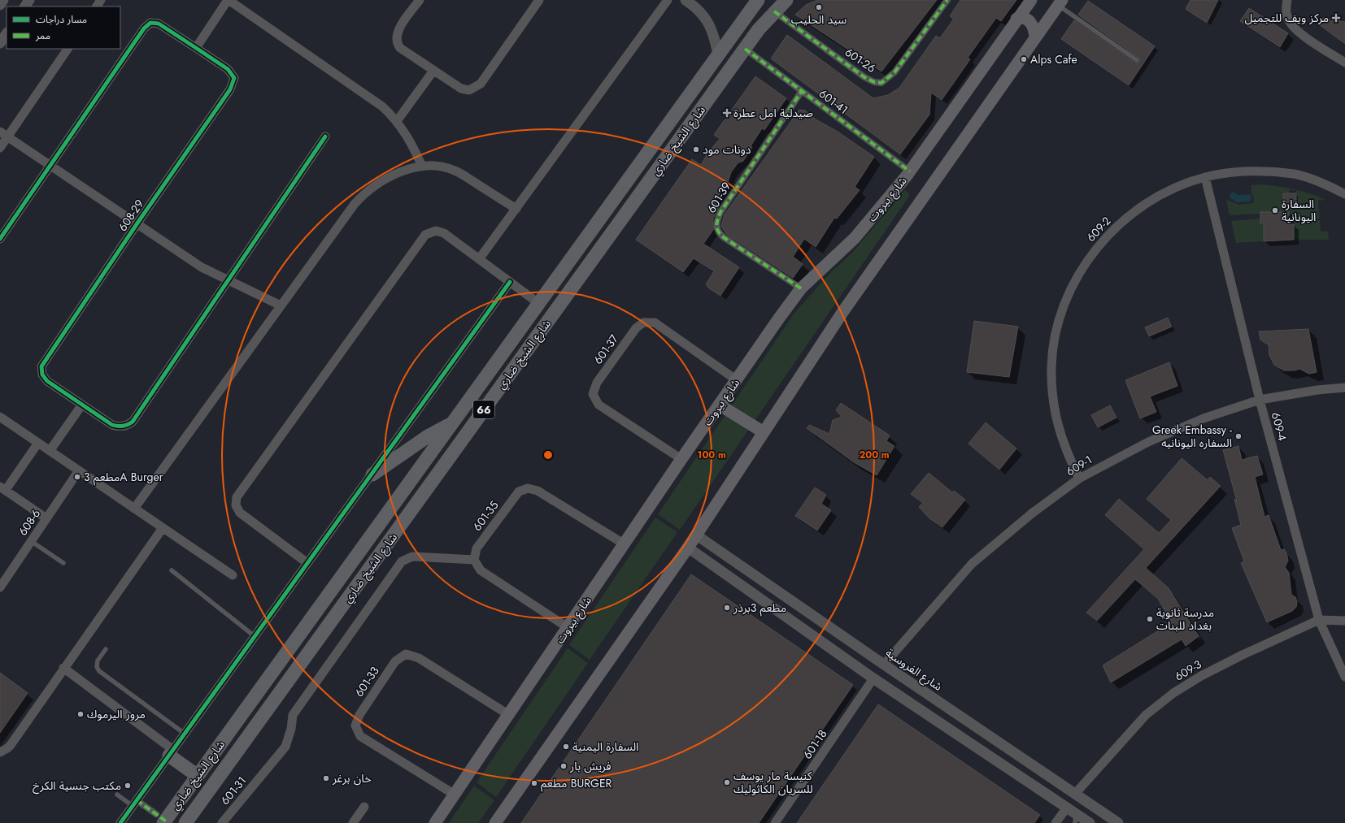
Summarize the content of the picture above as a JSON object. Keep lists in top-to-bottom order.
{
  "streets": {
    "main road": ["شارع الشيخ ضاري", "شارع بيروت", "66"],
    "street": [
      "601-26",
      "601-41",
      "601-39",
      "608-29",
      "609-2",
      "601-37",
      "609-4",
      "609-1",
      "601-35",
      "608-6",
      "شارع الفروسية",
      "609-3",
      "601-33",
      "601-18",
      "601-31"
    ]
  },
  "crossings": [
    ["601-26", "شارع الشيخ ضاري"],
    ["601-41", "شارع الشيخ ضاري"],
    ["601-41", "601-39"],
    ["601-41", "شارع بيروت"],
    ["601-39", "شارع بيروت"],
    ["شارع بيروت", "601-37"],
    ["شارع بيروت", "601-35"],
    ["شارع بيروت", "601-33"],
    ["609-2", "609-4"],
    ["609-2", "609-1"],
    ["609-4", "609-1"],
    ["609-4", "609-3"],
    ["609-1", "شارع الفروسية"],
    ["601-35", "601-31"],
    ["شارع الفروسية", "609-3"]
  ],
  "places": {
    "other": [
      "سيد الحليب",
      "Alps Cafe",
      "دونات مود",
      "السفارة اليونانية",
      "Greek Embassy - السفاره اليونانيه",
      "مطعم 3A Burger",
      "مطعم 3برذر",
      "مدرسة ثانوية بغداد للبنات",
      "مرور اليرموك",
      "السفارة اليمنية",
      "فريش بار",
      "خان برغر",
      "كنيسة مار يوسف للسريان الكاثوليك",
      "مطعم BURGER",
      "مكتب جنسية الكرخ"
    ],
    "health": ["مركز ويف للتجميل", "صيدلية امل عطرة"]
  },
  "legend": ["مسار دراجات", "ممر"],
  "rings": ["100 m", "200 m"]
}
